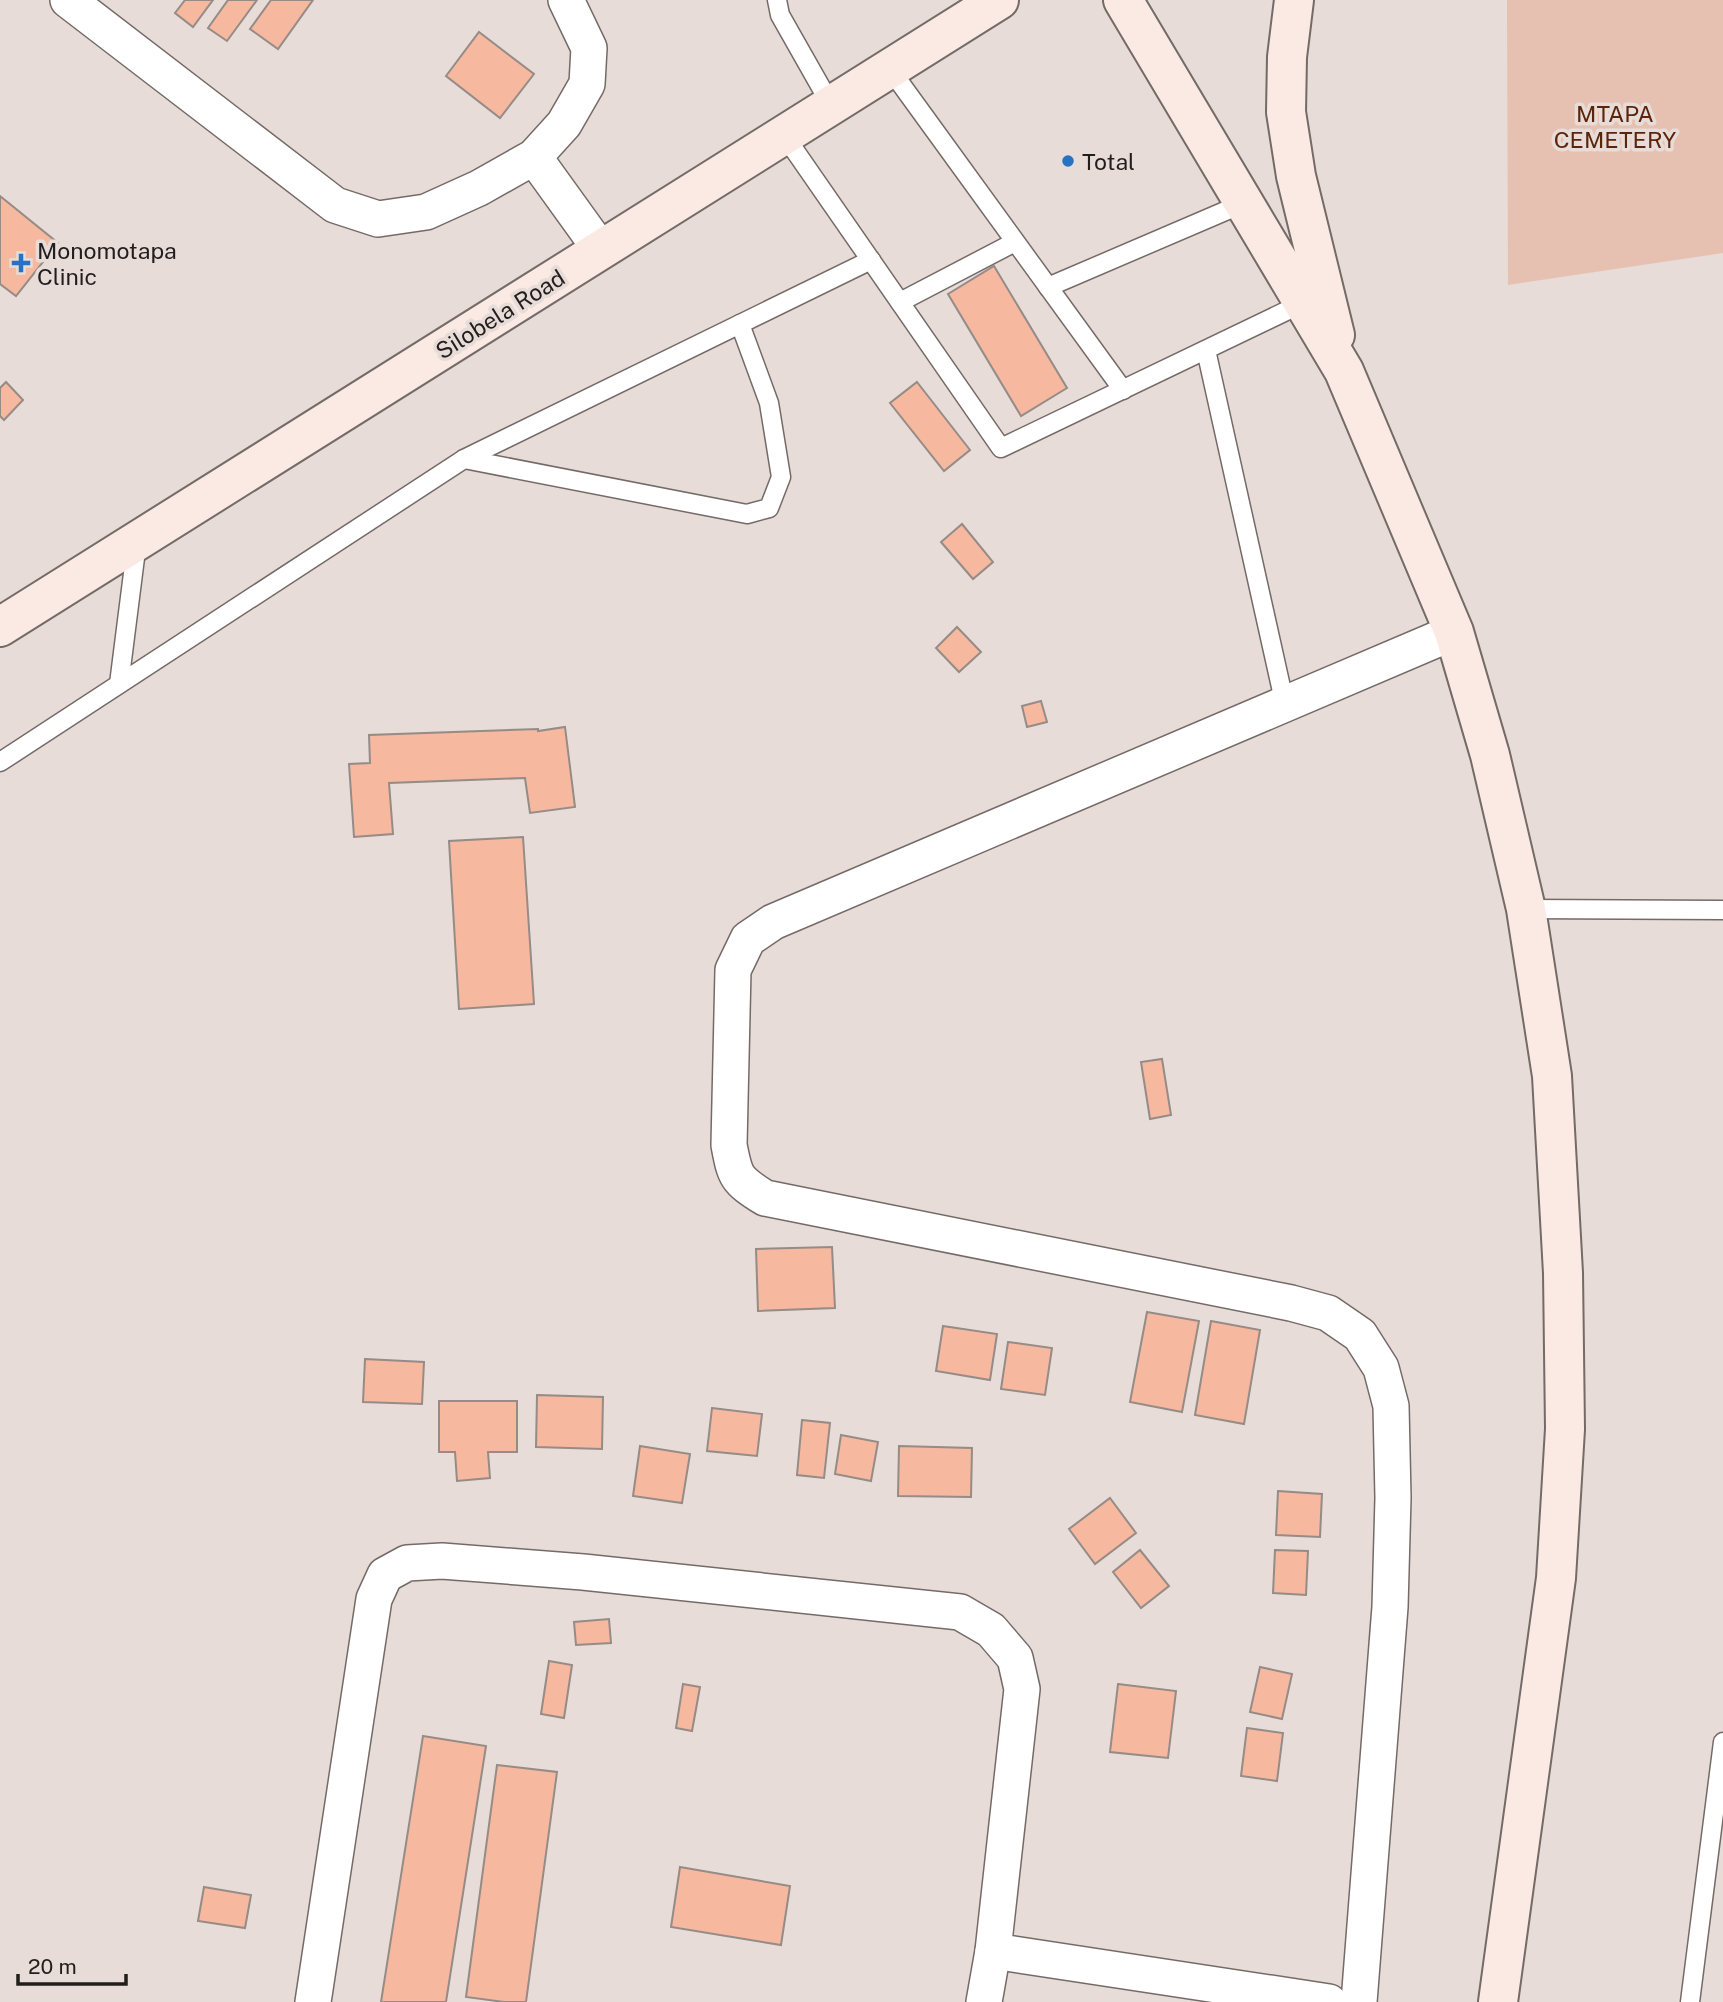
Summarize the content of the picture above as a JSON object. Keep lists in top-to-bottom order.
{
  "streets": {
    "main road": ["Silobela Road"]
  },
  "parks": ["MTAPA CEMETERY"],
  "places": {
    "other": ["Total"],
    "health": ["Monomotapa Clinic"]
  },
  "scale_bar": "20 m"
}
